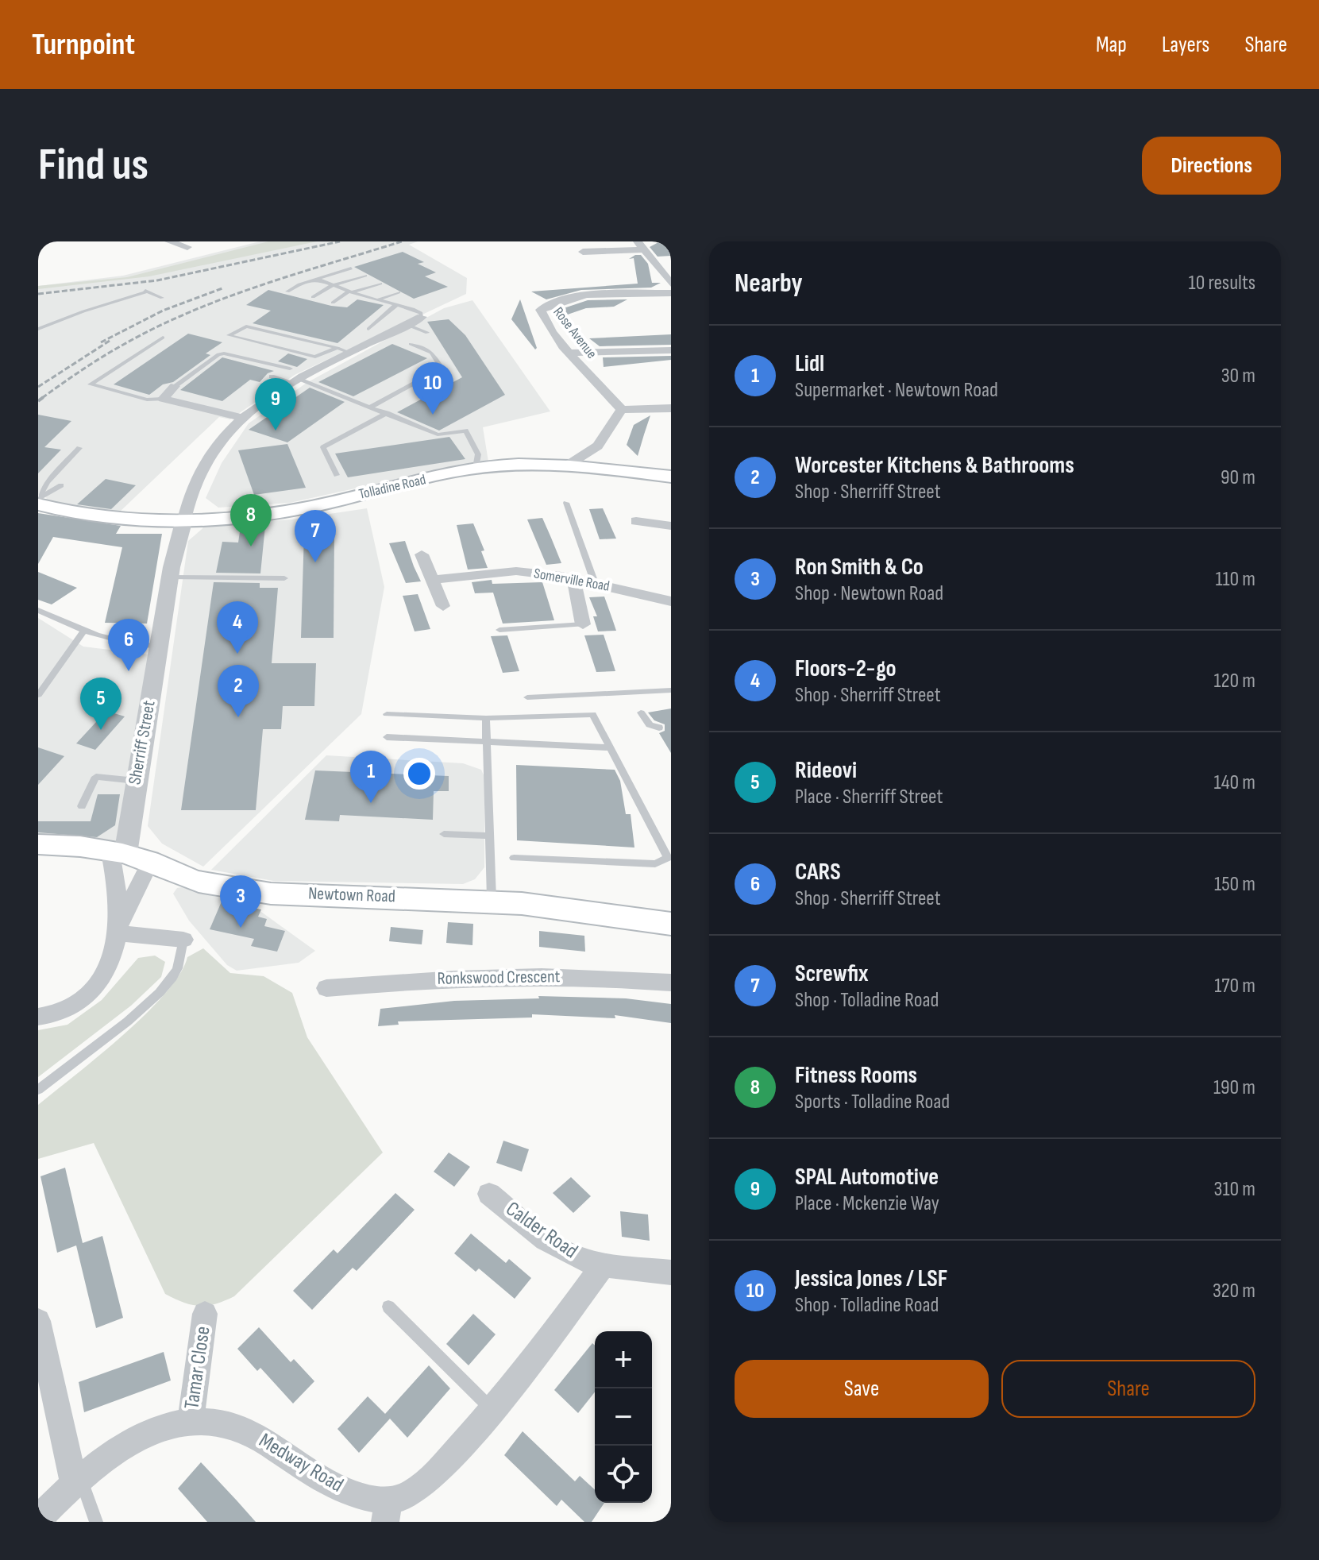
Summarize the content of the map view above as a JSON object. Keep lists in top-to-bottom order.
{
  "streets": {
    "main road": ["Tolladine Road", "Newtown Road"],
    "street": [
      "Rose Avenue",
      "Somerville Road",
      "Sherriff Street",
      "Ronkswood Crescent",
      "Calder Road",
      "Tamar Close",
      "Medway Road"
    ]
  },
  "crossings": [
    ["Tolladine Road", "Sherriff Street"],
    ["Sherriff Street", "Newtown Road"],
    ["Calder Road", "Medway Road"],
    ["Tamar Close", "Medway Road"]
  ],
  "page": {
    "header": "Turnpoint",
    "nav": ["Map", "Layers", "Share"],
    "buttons": [
      "Directions",
      ["Save", "Share"]
    ],
    "title": "Find us",
    "heading": ["Nearby", "10 results"],
    "list": [
      {
        "mark": "1",
        "name": "Lidl",
        "note": "Supermarket · Newtown Road",
        "value": "30 m"
      },
      {
        "mark": "2",
        "name": "Worcester Kitchens & Bathrooms",
        "note": "Shop · Sherriff Street",
        "value": "90 m"
      },
      {
        "mark": "3",
        "name": "Ron Smith & Co",
        "note": "Shop · Newtown Road",
        "value": "110 m"
      },
      {
        "mark": "4",
        "name": "Floors-2-go",
        "note": "Shop · Sherriff Street",
        "value": "120 m"
      },
      {
        "mark": "5",
        "name": "Rideovi",
        "note": "Place · Sherriff Street",
        "value": "140 m"
      },
      {
        "mark": "6",
        "name": "CARS",
        "note": "Shop · Sherriff Street",
        "value": "150 m"
      },
      {
        "mark": "7",
        "name": "Screwfix",
        "note": "Shop · Tolladine Road",
        "value": "170 m"
      },
      {
        "mark": "8",
        "name": "Fitness Rooms",
        "note": "Sports · Tolladine Road",
        "value": "190 m"
      },
      {
        "mark": "9",
        "name": "SPAL Automotive",
        "note": "Place · Mckenzie Way",
        "value": "310 m"
      },
      {
        "mark": "10",
        "name": "Jessica Jones / LSF",
        "note": "Shop · Tolladine Road",
        "value": "320 m"
      }
    ],
    "pins": [
      "10",
      "9",
      "8",
      "7",
      "4",
      "6",
      "2",
      "5",
      "1",
      "3"
    ],
    "map_buttons": ["+", "−"]
  }
}
